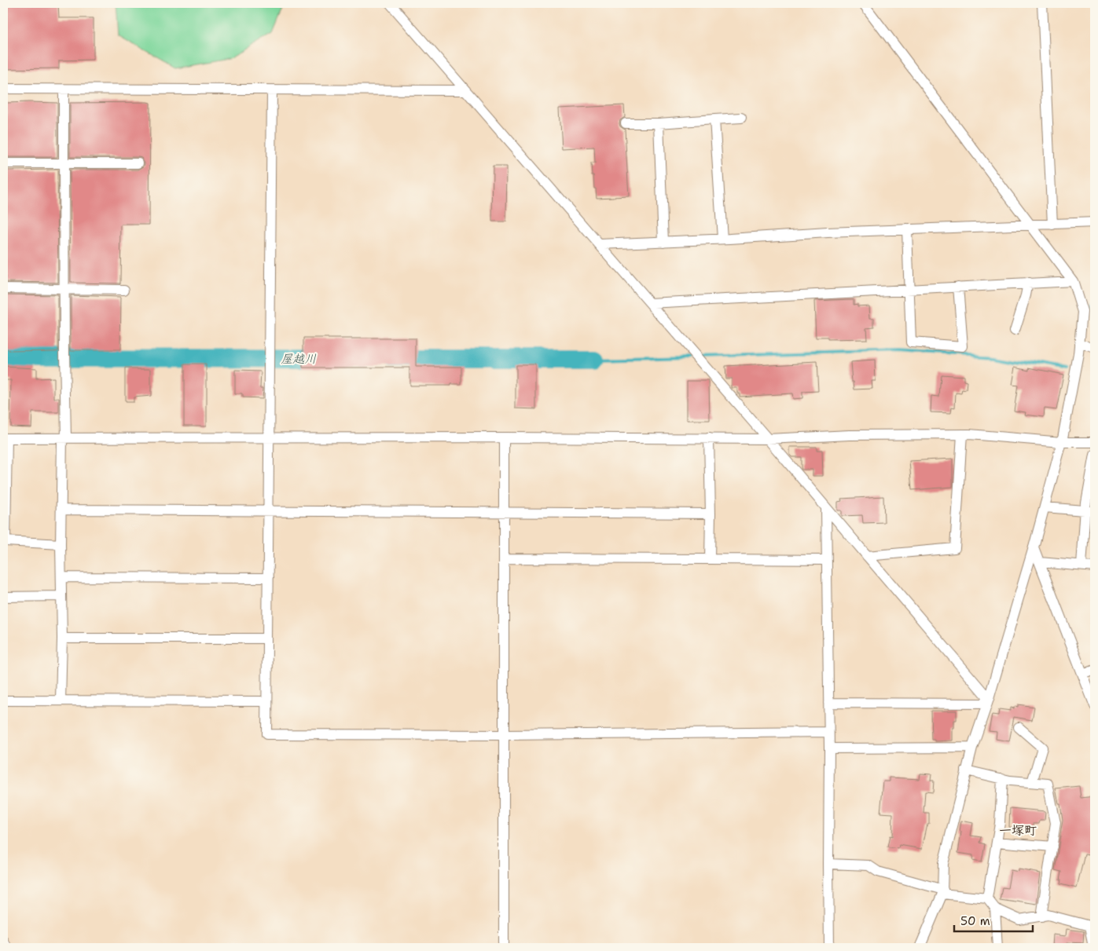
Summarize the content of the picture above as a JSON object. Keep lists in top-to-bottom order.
{
  "districts": ["一塚町"],
  "water": ["屋越川"],
  "scale_bar": "50 m"
}
